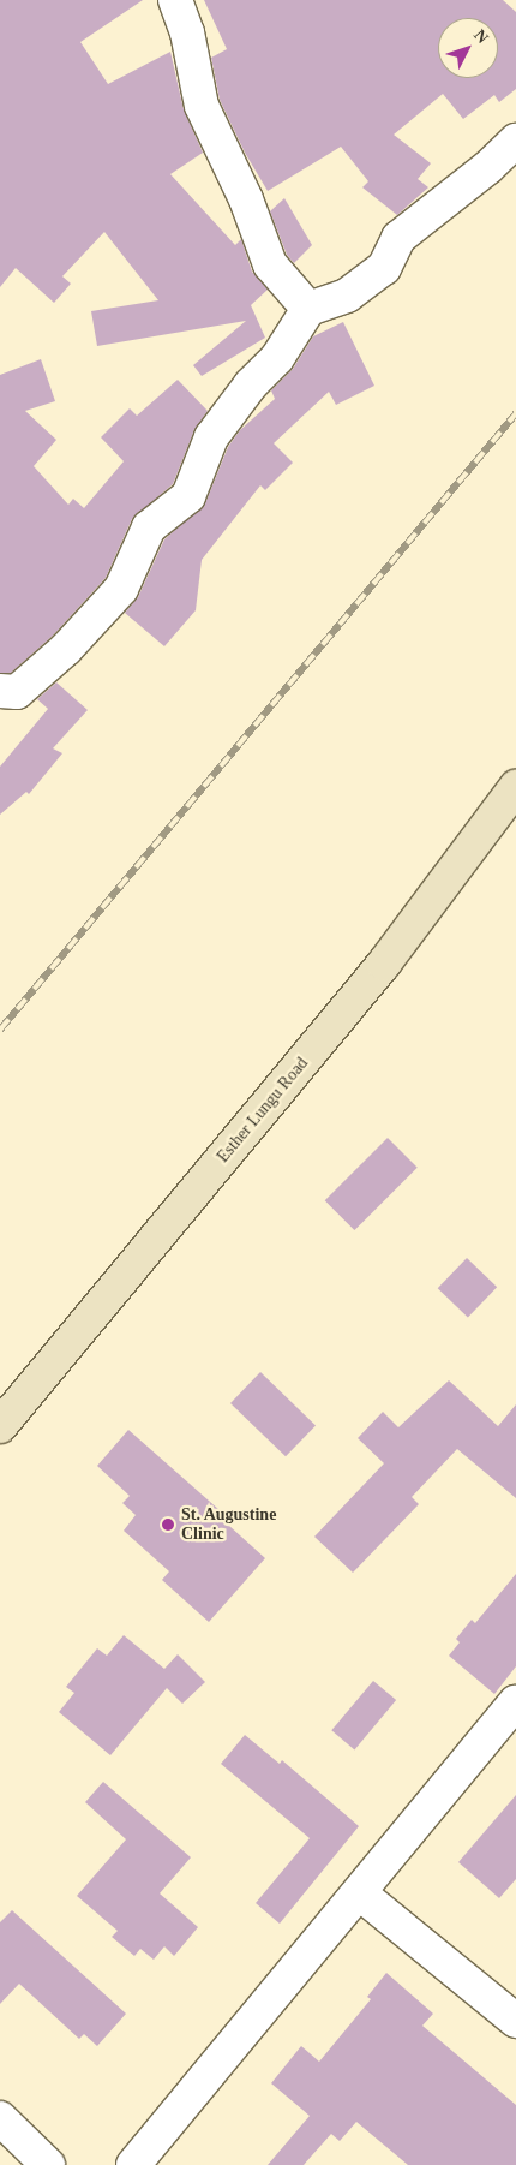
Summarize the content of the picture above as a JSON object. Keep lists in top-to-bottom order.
{
  "streets": {
    "street": ["Esther Lungu Road"]
  },
  "places": ["St. Augustine Clinic"],
  "north": "top right"
}
